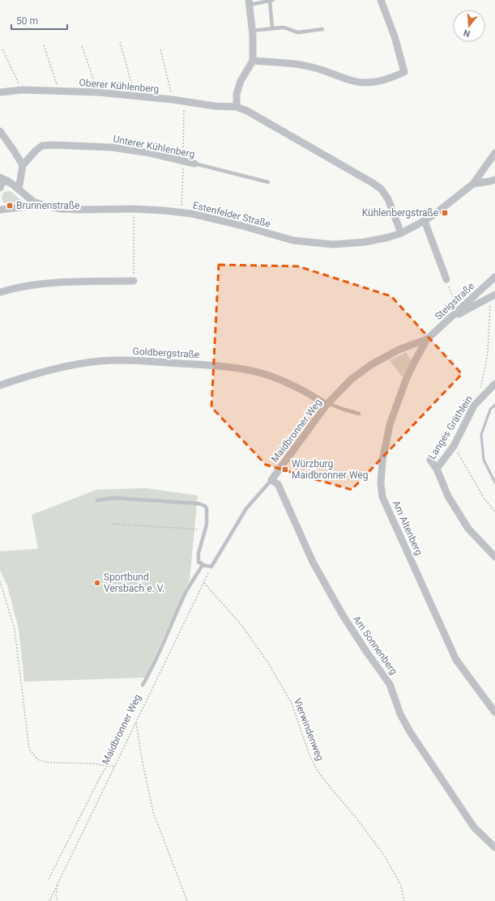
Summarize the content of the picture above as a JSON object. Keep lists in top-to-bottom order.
{
  "streets": {
    "street": [
      "Oberer Kühlenberg",
      "Unterer Kühlenberg",
      "Estenfelder Straße",
      "Steigstraße",
      "Goldbergstraße",
      "Langes Gräthlein",
      "Maidbronner Weg",
      "Am Altenberg",
      "Am Sonnenberg"
    ],
    "path": ["Vierwindenweg"]
  },
  "crossings": [
    ["Steigstraße", "Maidbronner Weg"],
    ["Steigstraße", "Am Altenberg"],
    ["Goldbergstraße", "Maidbronner Weg"],
    ["Maidbronner Weg", "Am Altenberg"],
    ["Maidbronner Weg", "Am Sonnenberg"],
    ["Maidbronner Weg", "Vierwindenweg"]
  ],
  "places": {
    "transit": ["Brunnenstraße", "Kühlenbergstraße", "Würzburg Maidbronner Weg"],
    "other": ["Sportbund Versbach e. V."]
  },
  "scale_bar": "50 m",
  "north": "bottom"
}
